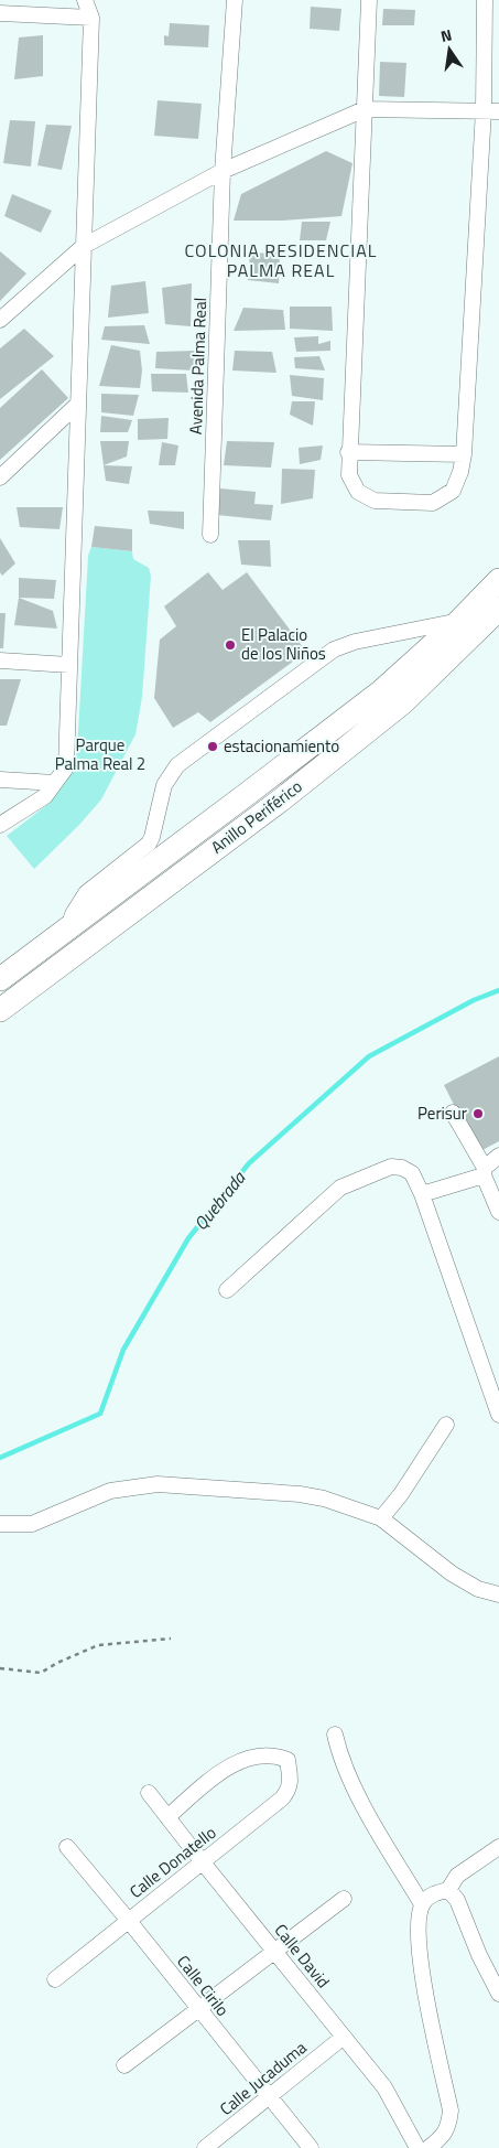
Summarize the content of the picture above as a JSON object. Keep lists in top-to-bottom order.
{
  "streets": {
    "highway": ["Anillo Periférico"],
    "street": [
      "Avenida Palma Real",
      "Calle Donatello",
      "Calle David",
      "Calle Cirilo",
      "Calle Jucaduma"
    ]
  },
  "crossings": [
    ["Calle Donatello", "Calle David"],
    ["Calle Donatello", "Calle Cirilo"],
    ["Calle David", "Calle Jucaduma"],
    ["Calle Cirilo", "Calle Jucaduma"]
  ],
  "districts": ["COLONIA RESIDENCIAL PALMA REAL"],
  "water": ["Quebrada"],
  "parks": ["Parque Palma Real 2"],
  "places": ["El Palacio de los Niños", "estacionamiento", "Perisur"],
  "north": "top"
}
